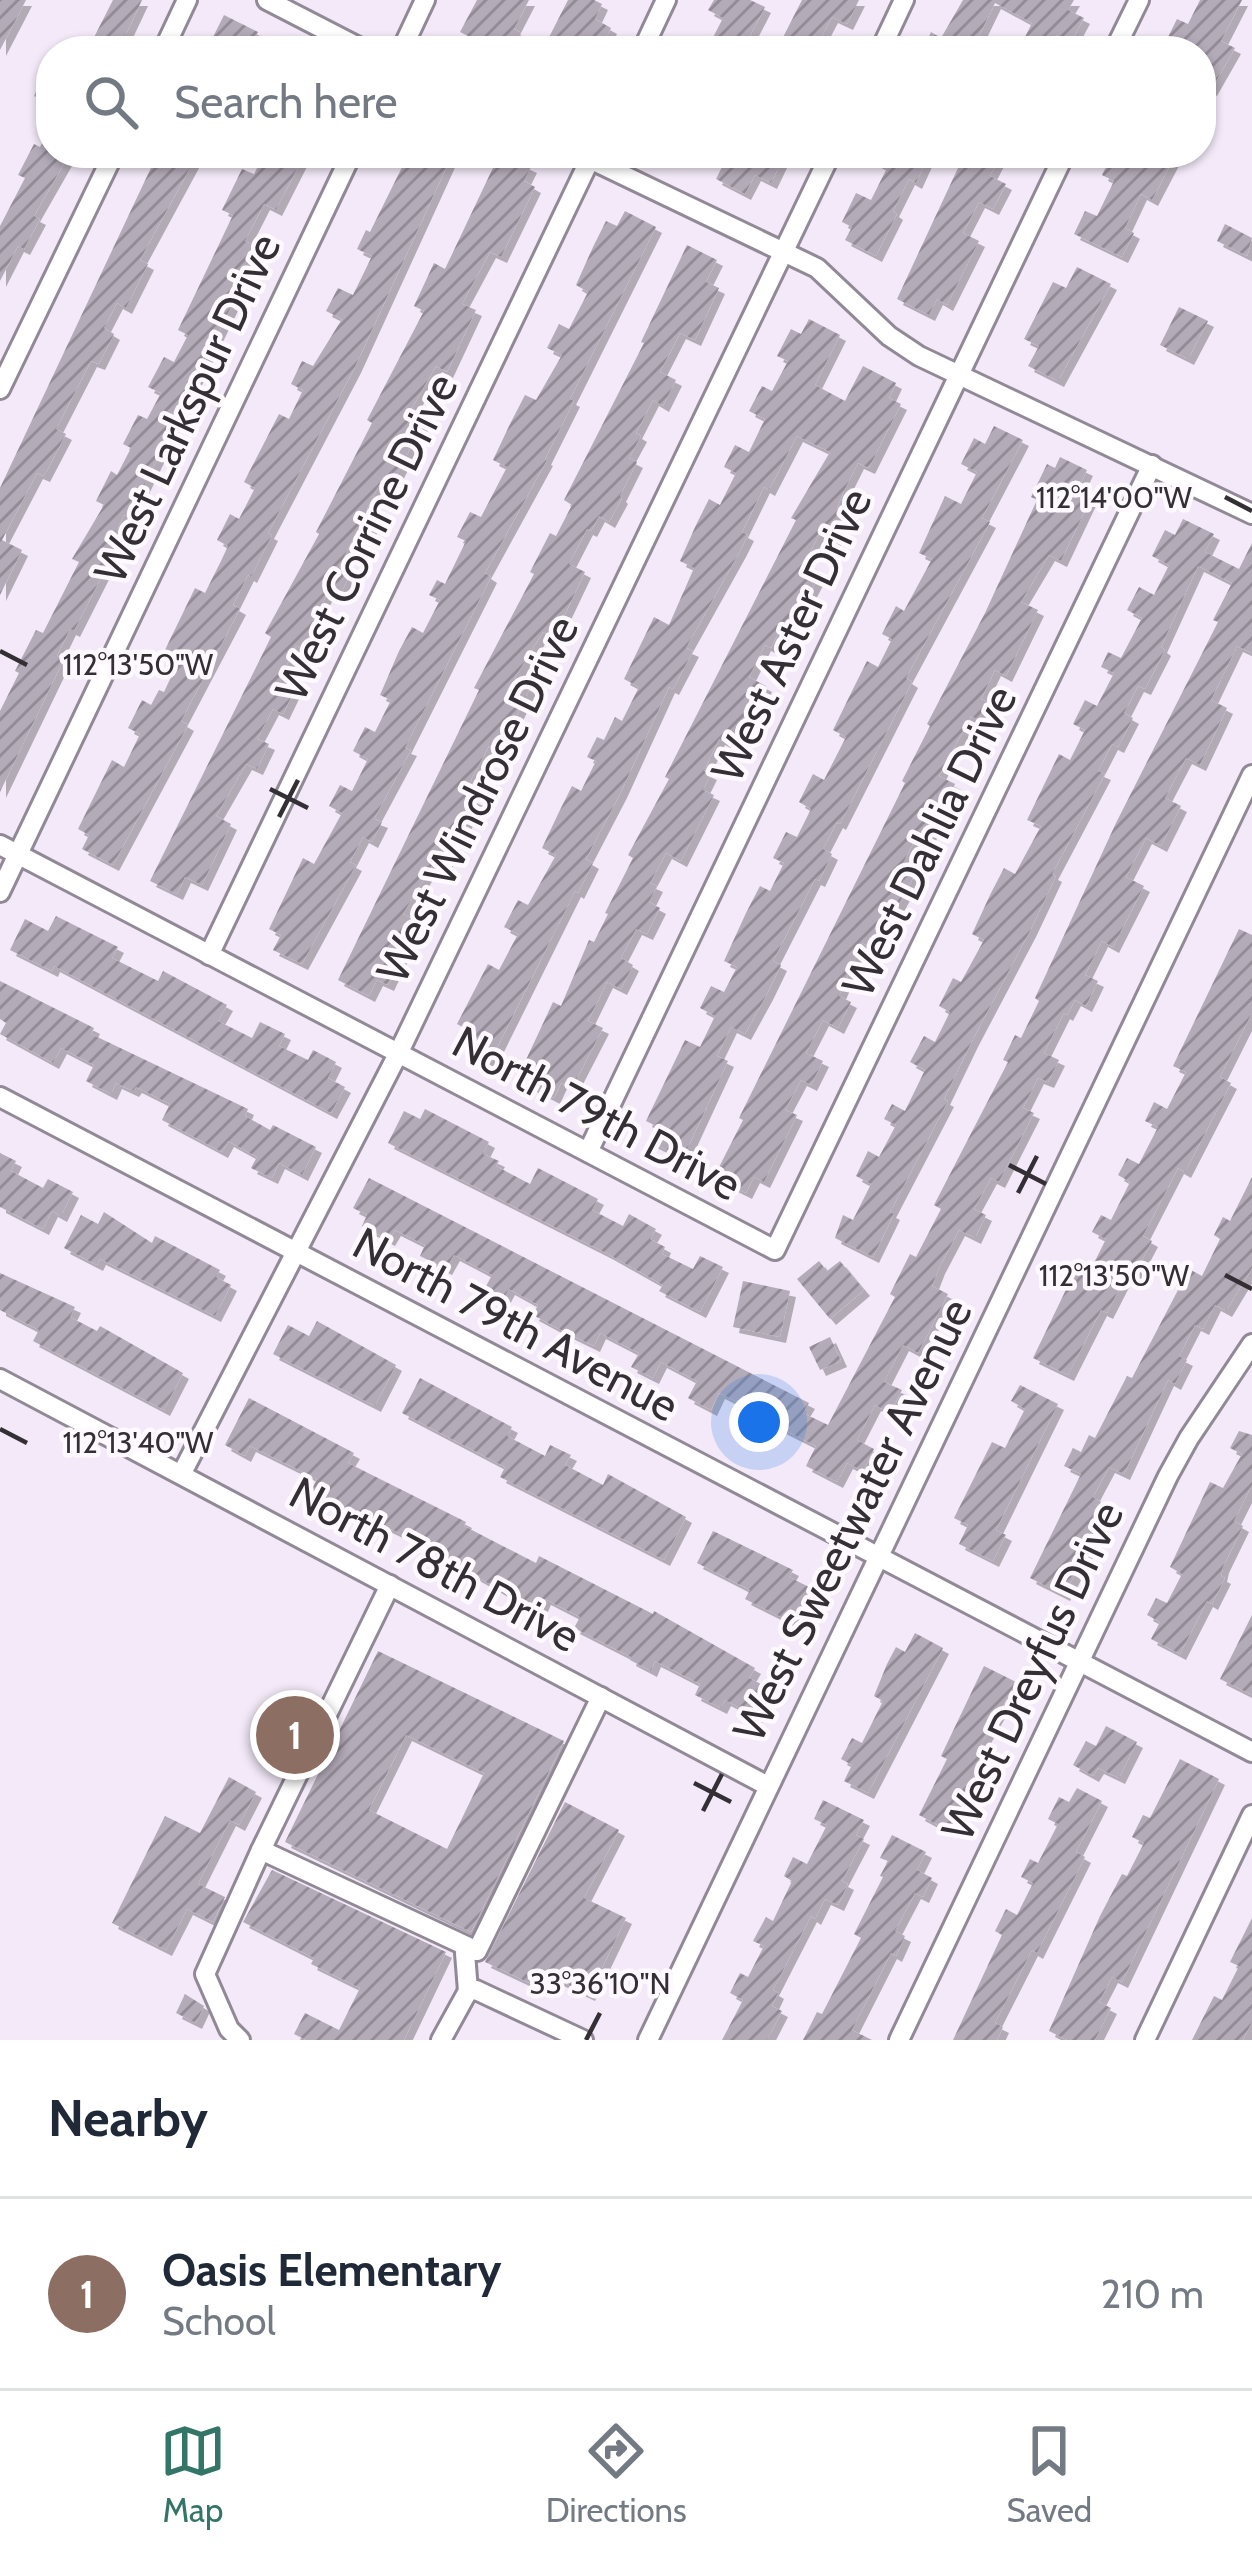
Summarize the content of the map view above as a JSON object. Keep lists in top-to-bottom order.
{
  "streets": {
    "street": [
      "West Larkspur Drive",
      "West Corrine Drive",
      "West Aster Drive",
      "West Windrose Drive",
      "West Dahlia Drive",
      "North 79th Drive",
      "North 79th Avenue",
      "West Sweetwater Avenue",
      "North 78th Drive",
      "West Dreyfus Drive"
    ]
  },
  "crossings": [
    ["West Larkspur Drive", "North 79th Drive"],
    ["West Corrine Drive", "North 79th Drive"],
    ["West Aster Drive", "North 79th Drive"],
    ["West Windrose Drive", "North 79th Drive"],
    ["West Windrose Drive", "North 79th Avenue"],
    ["West Windrose Drive", "North 78th Drive"],
    ["West Dahlia Drive", "North 79th Drive"],
    ["North 79th Avenue", "West Sweetwater Avenue"],
    ["North 79th Avenue", "West Dreyfus Drive"],
    ["West Sweetwater Avenue", "North 78th Drive"]
  ],
  "page": {
    "search": "Search here",
    "pins": "1",
    "heading": "Nearby",
    "list": [
      {
        "mark": "1",
        "name": "Oasis Elementary",
        "note": "School",
        "value": "210 m"
      }
    ],
    "nav": ["Map", "Directions", "Saved"]
  },
  "coordinates": [
    "112°14'00\"W",
    "112°13'50\"W",
    "112°13'40\"W",
    "33°36'10\"N"
  ]
}
